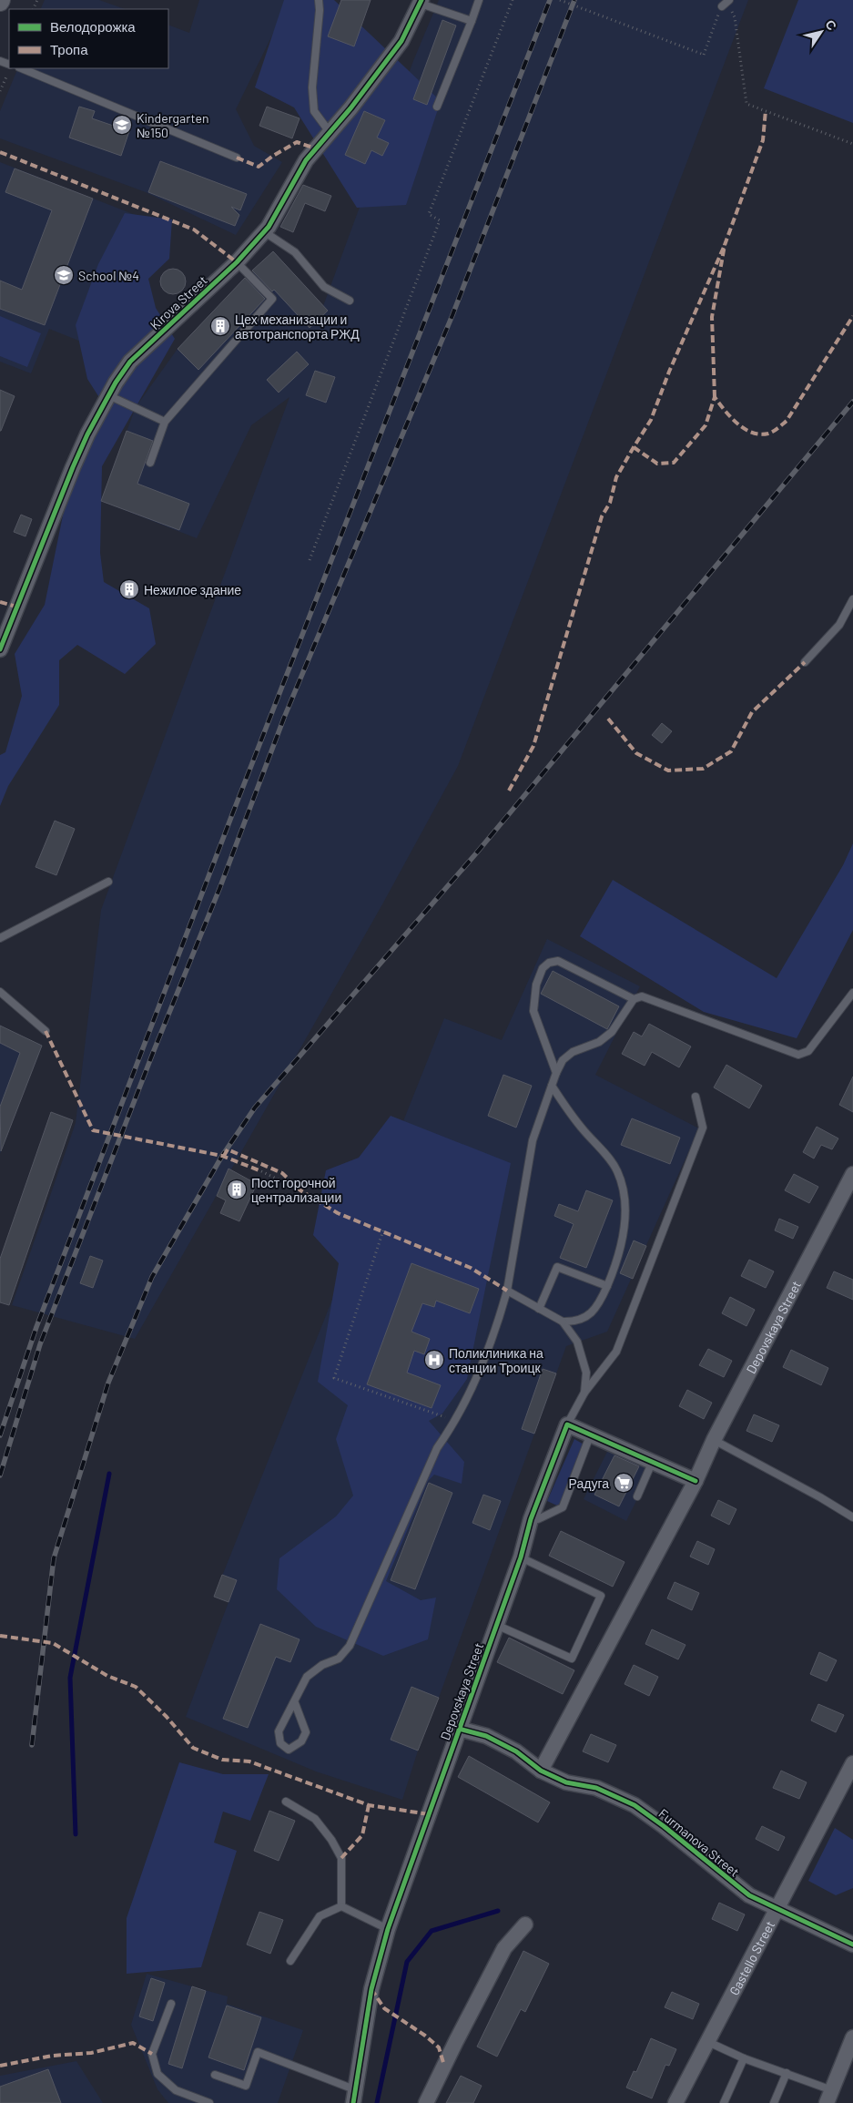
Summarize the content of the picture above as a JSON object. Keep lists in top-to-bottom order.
{
  "streets": {
    "street": [
      "Kirova Street",
      "Depovskaya Street",
      "Furmanova Street",
      "Gastello Street"
    ]
  },
  "crossings": [
    ["Depovskaya Street", "Furmanova Street"],
    ["Furmanova Street", "Gastello Street"]
  ],
  "places": {
    "school or university": ["Kindergarten №150", "School №4"],
    "building": ["Цех механизации и автотранспорта РЖД", "Нежилое здание", "Пост горочной централизации"],
    "hospital": ["Поликлиника на станции Троицк"],
    "supermarket": ["Радуга"]
  },
  "legend": ["Велодорожка", "Тропа"],
  "north": "top right"
}
